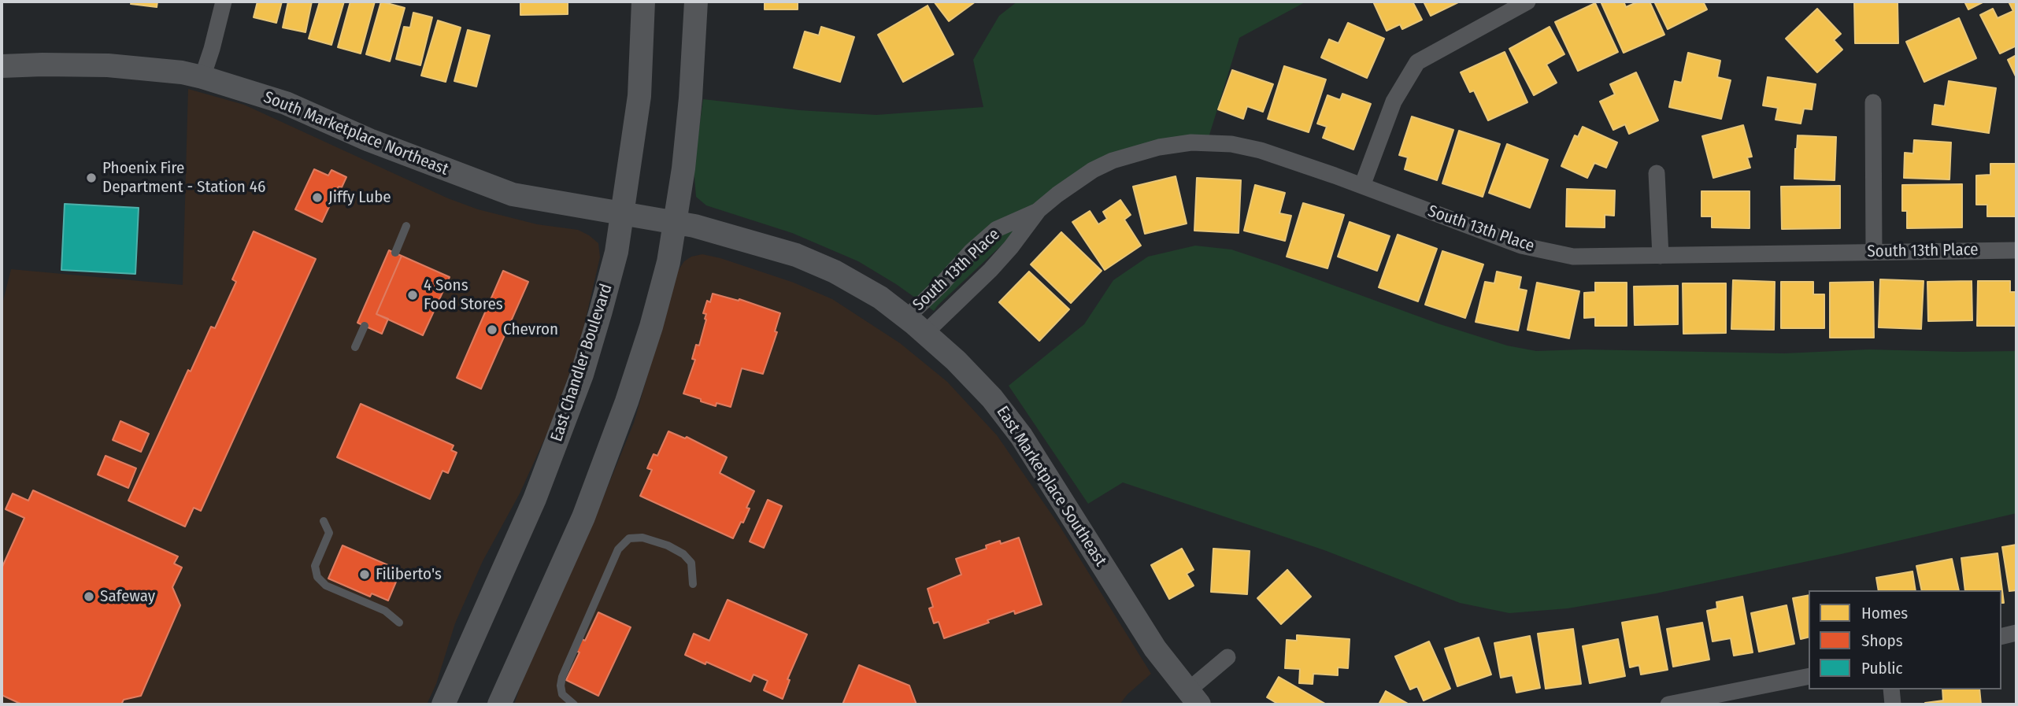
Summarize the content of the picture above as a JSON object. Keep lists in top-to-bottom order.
{
  "streets": {
    "main road": ["South Marketplace Northeast", "East Chandler Boulevard", "East Marketplace Southeast"],
    "street": ["South 13th Place"]
  },
  "crossings": [
    ["South Marketplace Northeast", "East Chandler Boulevard"],
    ["South Marketplace Northeast", "East Marketplace Southeast"],
    ["South 13th Place", "East Marketplace Southeast"]
  ],
  "places": [
    "Phoenix Fire Department - Station 46",
    "Jiffy Lube",
    "4 Sons Food Stores",
    "Chevron",
    "Filiberto's",
    "Safeway"
  ],
  "legend": ["Homes", "Shops", "Public"]
}
